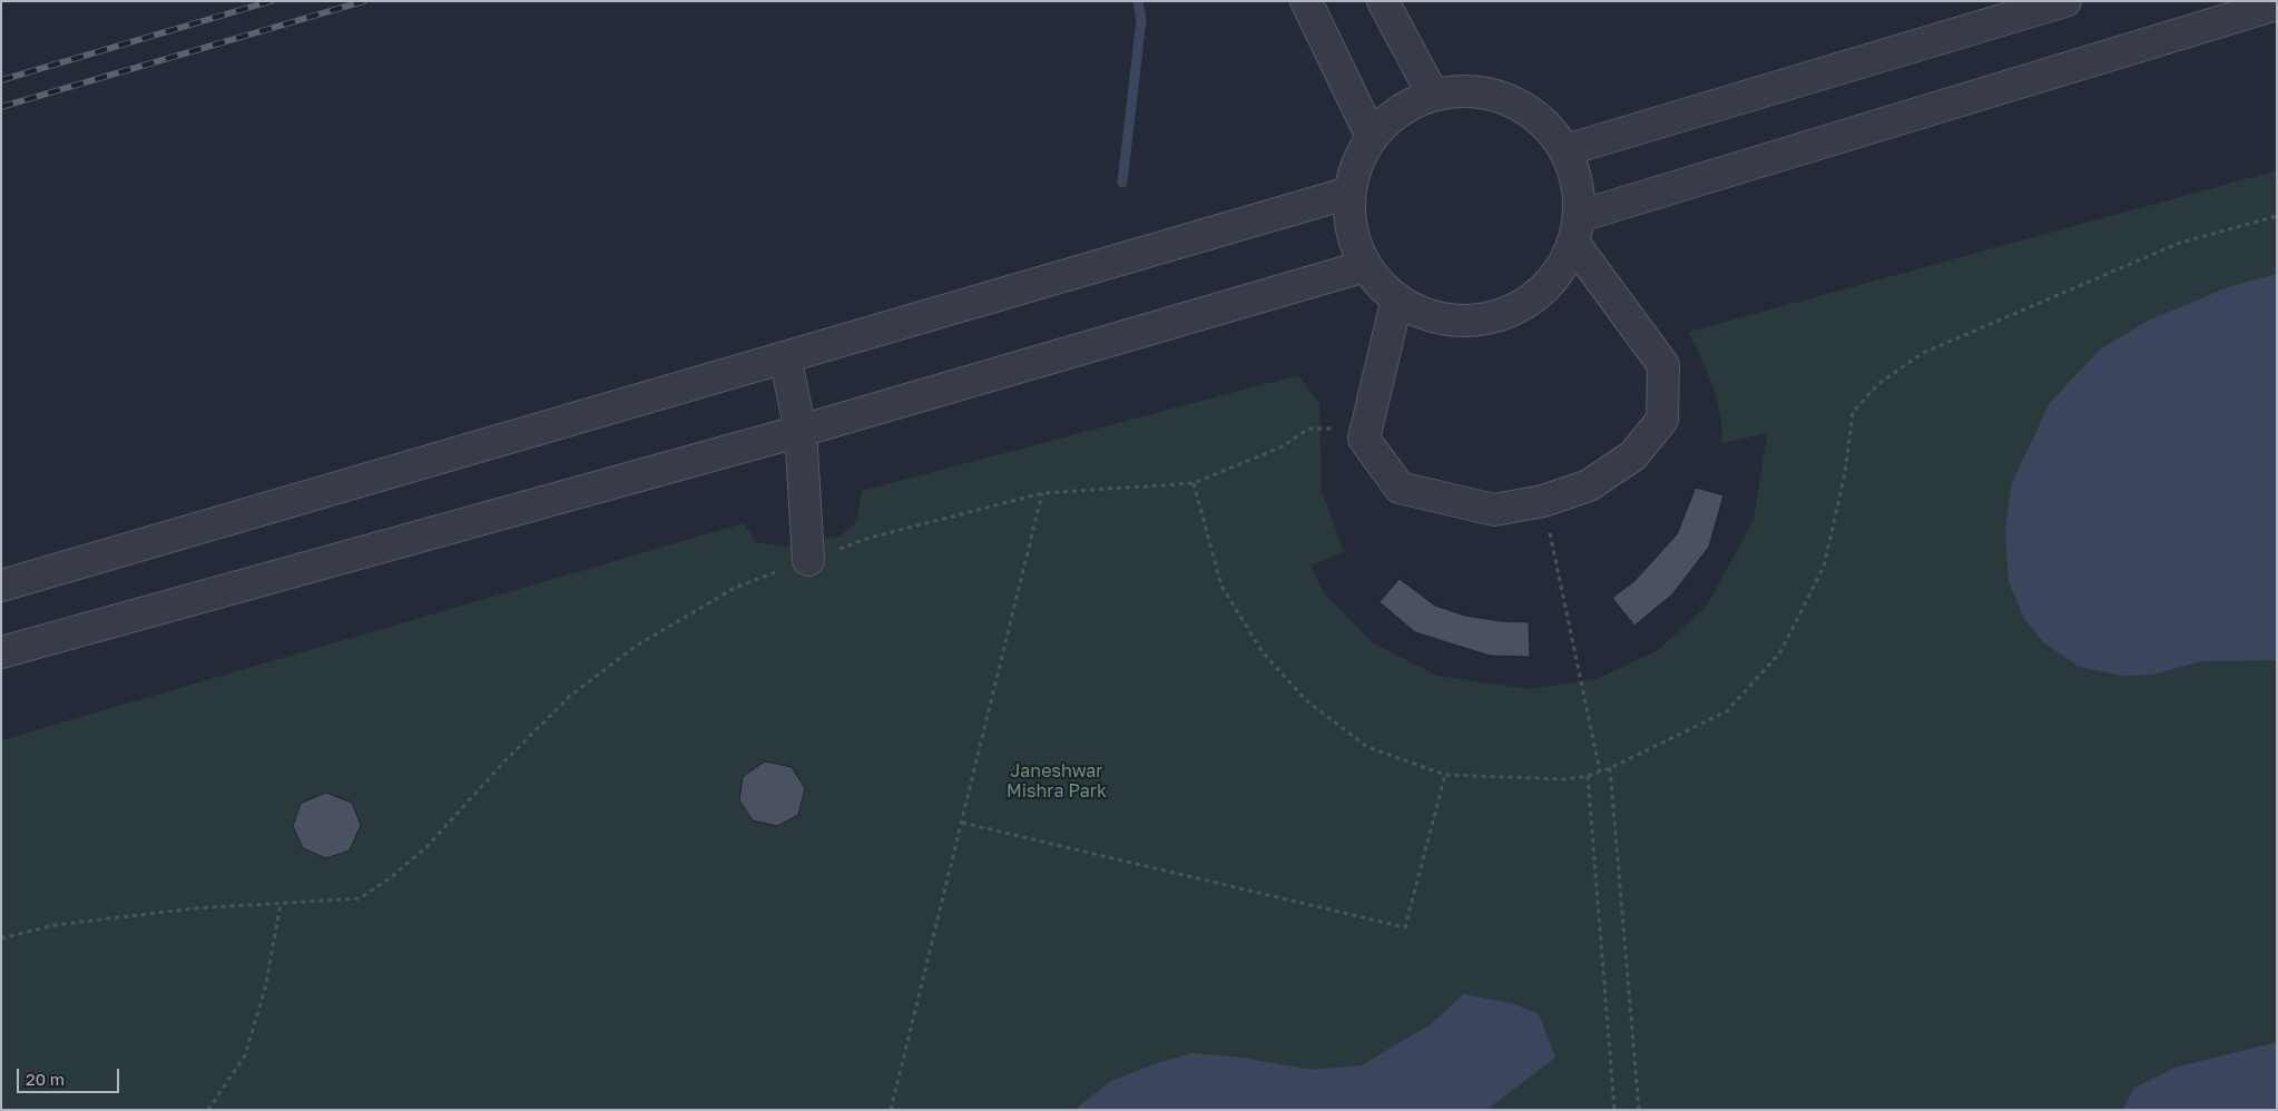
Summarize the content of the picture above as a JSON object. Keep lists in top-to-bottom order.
{
  "parks": ["Janeshwar Mishra Park"],
  "scale_bar": "20 m"
}
